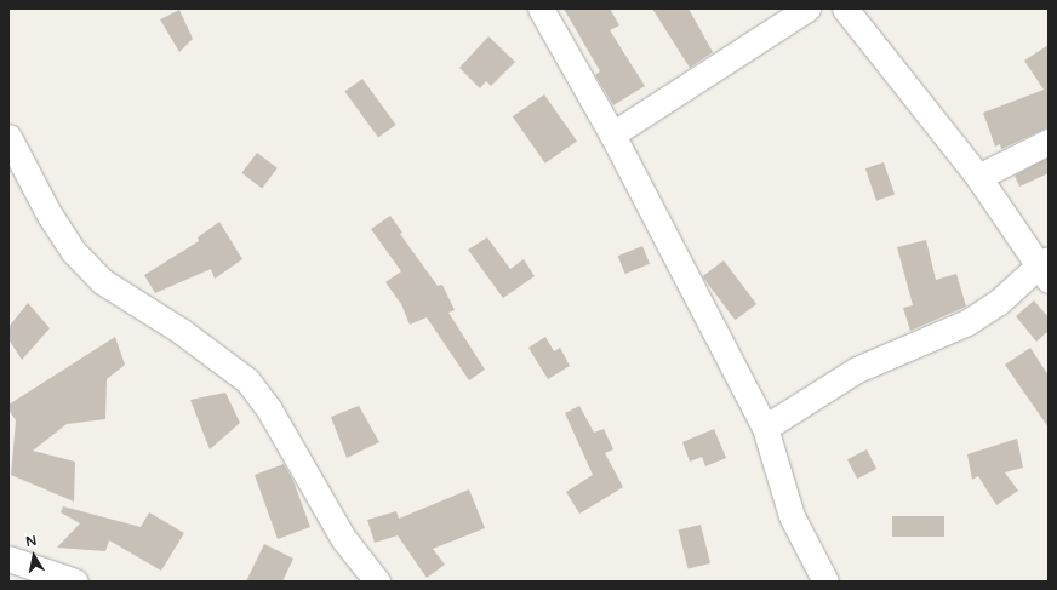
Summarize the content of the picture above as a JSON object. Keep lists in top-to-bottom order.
{
  "north": "top"
}
